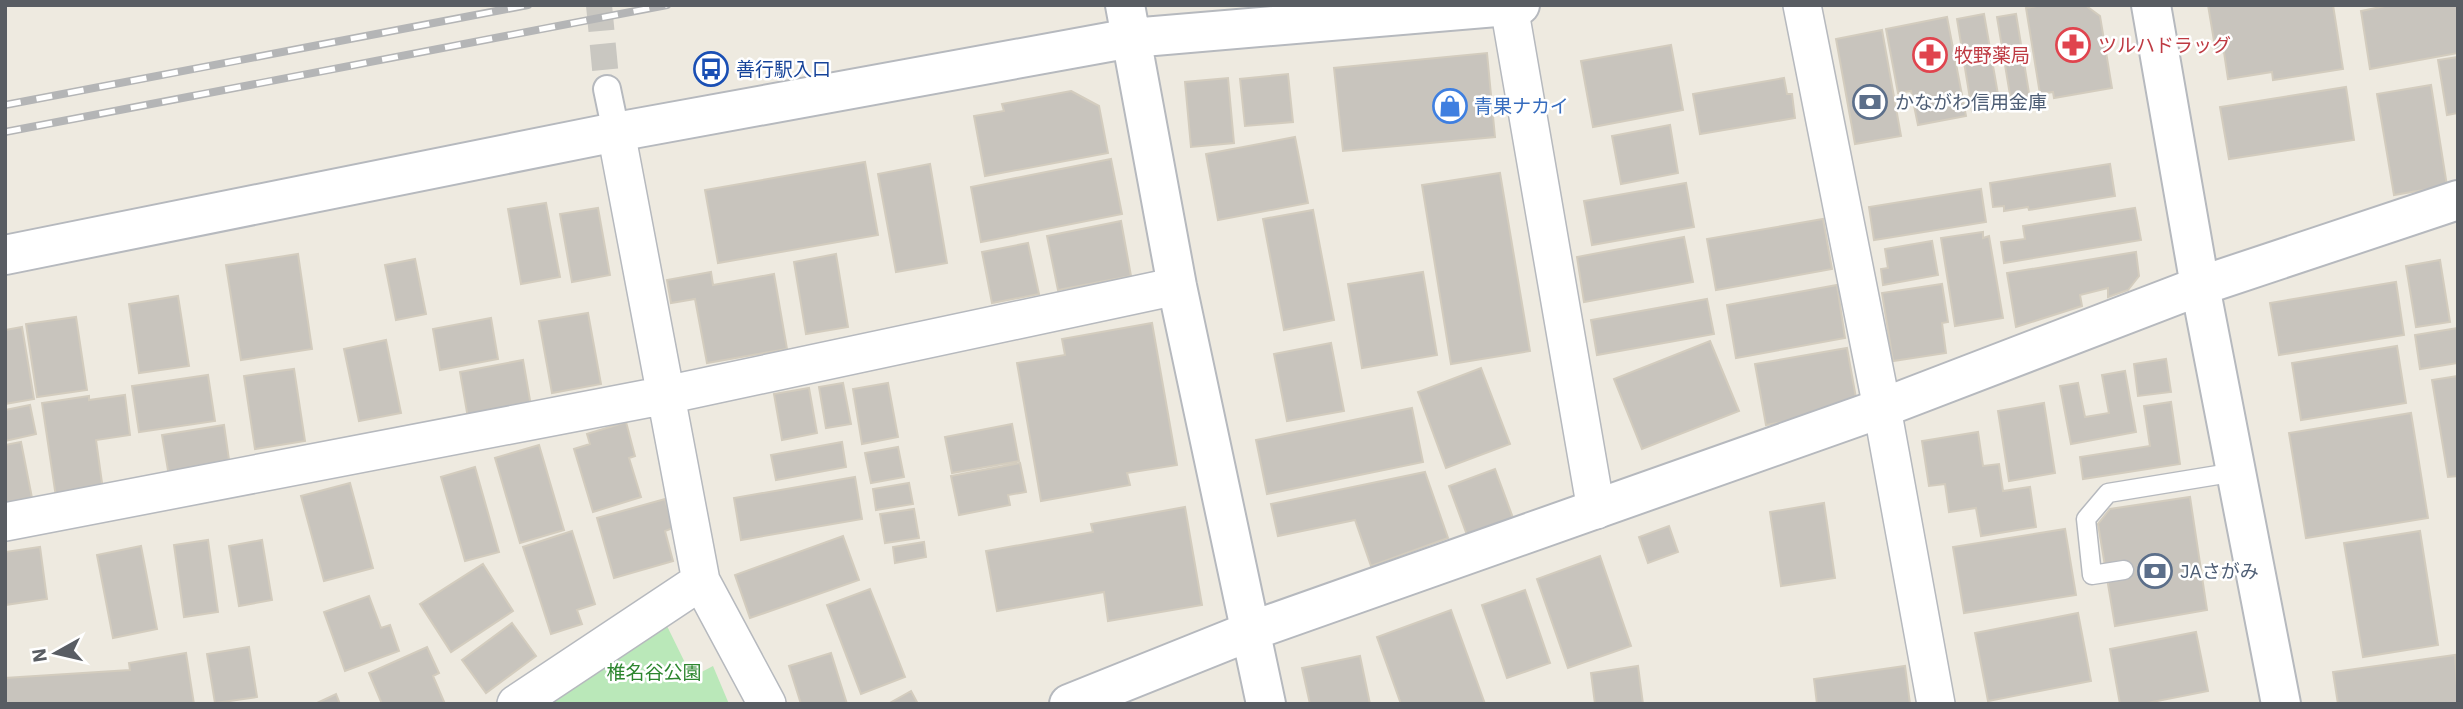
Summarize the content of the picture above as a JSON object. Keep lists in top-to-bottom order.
{
  "parks": ["椎名谷公園"],
  "places": {
    "pharmacy": ["ツルハドラッグ", "牧野薬局"],
    "bus stop": ["善行駅入口"],
    "bank": ["かながわ信用金庫", "JAさがみ"],
    "shop": ["青果ナカイ"]
  },
  "north": "left"
}
